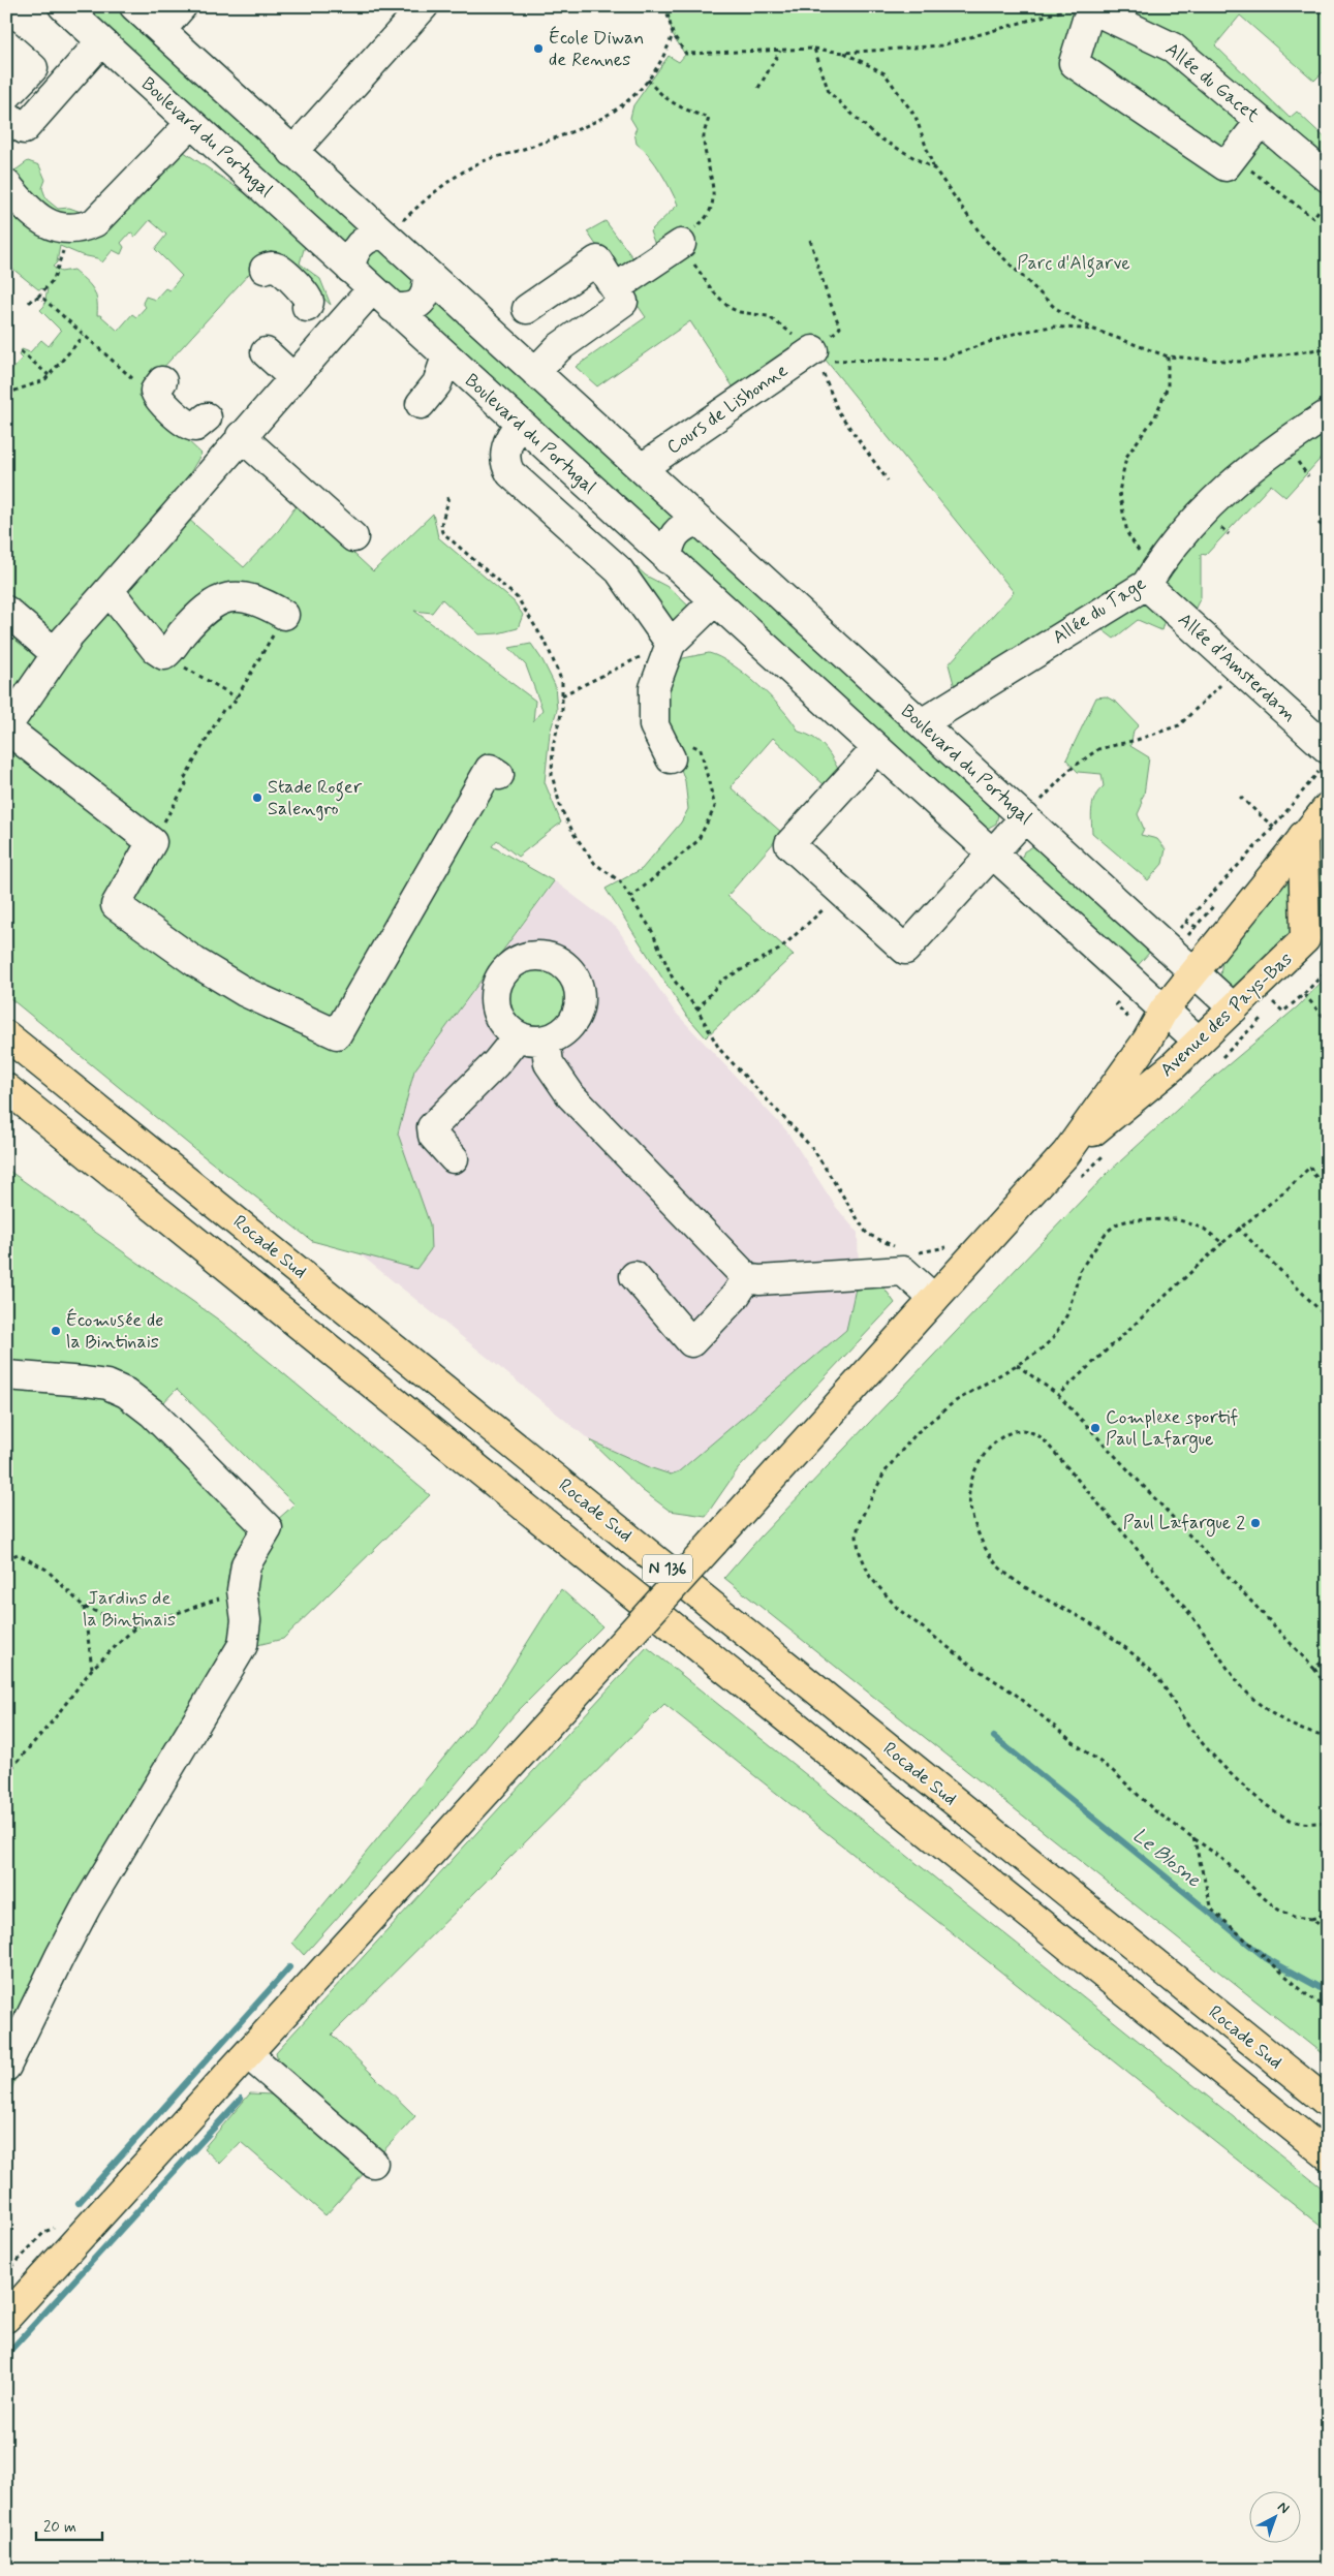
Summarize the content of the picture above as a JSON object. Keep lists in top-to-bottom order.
{
  "streets": {
    "main road": ["Avenue des Pays-Bas", "Rocade Sud", "N 136"],
    "street": [
      "Allée du Gacet",
      "Boulevard du Portugal",
      "Cours de Lisbonne",
      "Allée du Tage",
      "Allée d'Amsterdam"
    ]
  },
  "crossings": [
    ["Boulevard du Portugal", "Cours de Lisbonne"],
    ["Boulevard du Portugal", "Allée du Tage"],
    ["Boulevard du Portugal", "Avenue des Pays-Bas"],
    ["Allée du Tage", "Allée d'Amsterdam"]
  ],
  "water": ["Le Blosne"],
  "parks": ["Parc d'Algarve", "Jardins de la Bintinais"],
  "places": [
    "École Diwan de Rennes",
    "Stade Roger Salengro",
    "Écomusée de la Bintinais",
    "Complexe sportif Paul Lafargue",
    "Paul Lafargue 2"
  ],
  "scale_bar": "20 m",
  "north": "top right"
}
